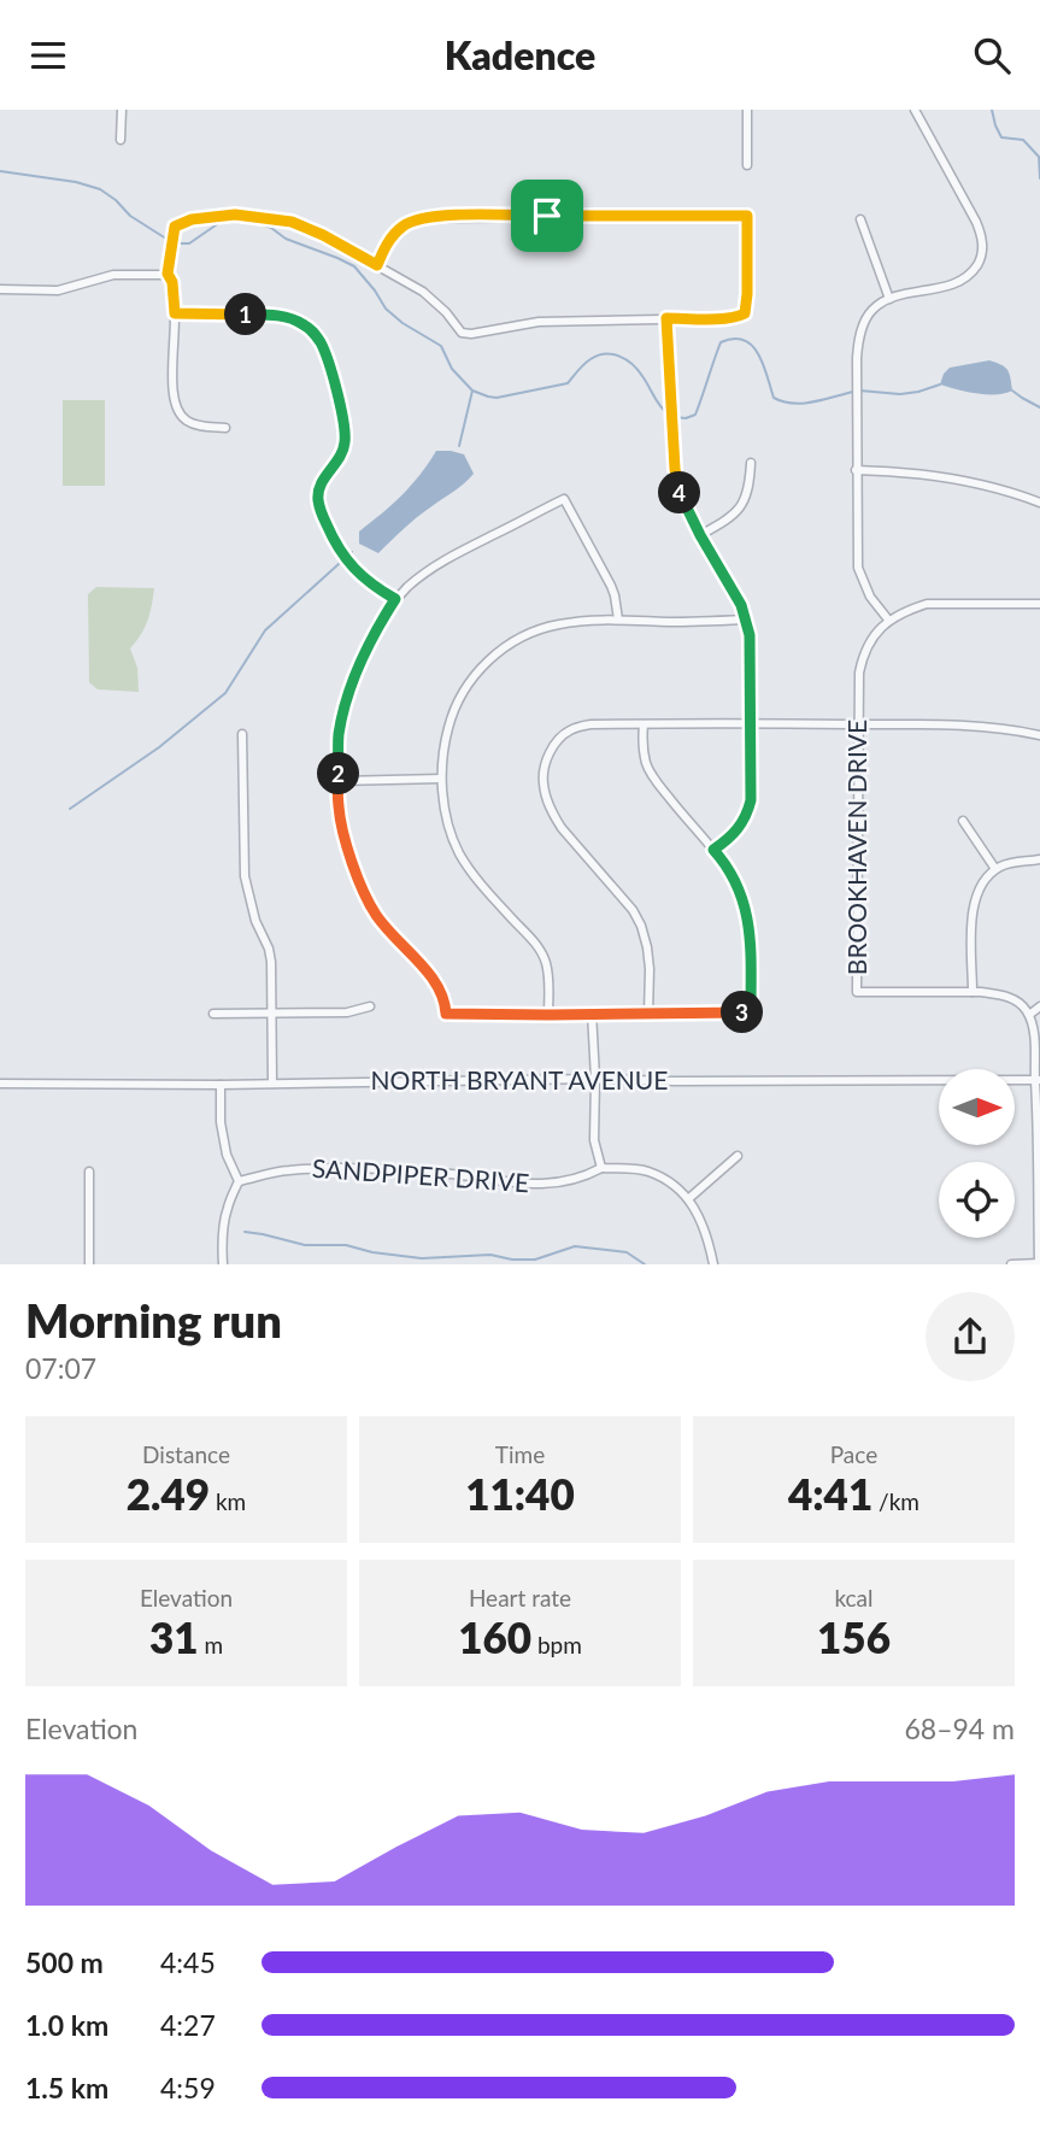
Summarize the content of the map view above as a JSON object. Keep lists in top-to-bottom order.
{
  "streets": {
    "street": ["BROOKHAVEN DRIVE", "NORTH BRYANT AVENUE", "SANDPIPER DRIVE"]
  },
  "north": "right",
  "page": {
    "header": "Kadence",
    "pins": [
      "1",
      "4",
      "2",
      "3"
    ],
    "heading": ["Morning run", "07:07"],
    "stats": [
      ["Distance", "2.49 km"],
      ["Time", "11:40"],
      ["Pace", "4:41 /km"],
      ["Elevation", "31 m"],
      ["Heart rate", "160 bpm"],
      ["kcal", "156"]
    ],
    "chart": ["Elevation", "68–94 m"],
    "list": [
      {
        "name": "500 m",
        "note": "4:45"
      },
      {
        "name": "1.0 km",
        "note": "4:27"
      },
      {
        "name": "1.5 km",
        "note": "4:59"
      }
    ]
  }
}
